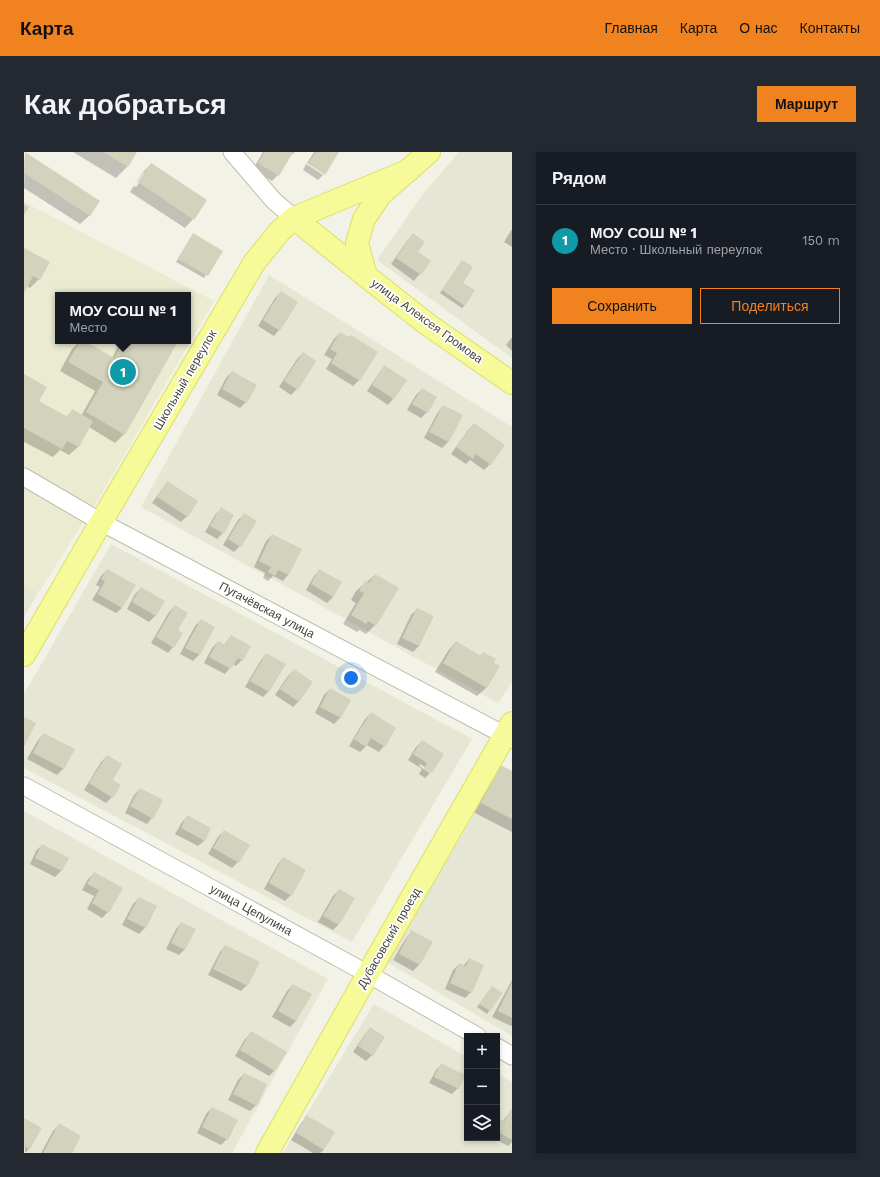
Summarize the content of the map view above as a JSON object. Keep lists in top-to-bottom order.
{
  "streets": {
    "main road": ["улица Алексея Громова", "Школьный переулок", "Дубасовский проезд"],
    "street": ["Пугачёвская улица", "улица Цепулина"]
  },
  "crossings": [
    ["улица Алексея Громова", "Школьный переулок"],
    ["Школьный переулок", "Пугачёвская улица"],
    ["Пугачёвская улица", "Дубасовский проезд"],
    ["улица Цепулина", "Дубасовский проезд"]
  ],
  "page": {
    "header": "Карта",
    "nav": [
      "Главная",
      "Карта",
      "О нас",
      "Контакты"
    ],
    "buttons": [
      "Маршрут",
      ["Сохранить", "Поделиться"]
    ],
    "title": "Как добраться",
    "heading": "Рядом",
    "list": [
      {
        "mark": "1",
        "name": "МОУ СОШ № 1",
        "note": "Место · Школьный переулок",
        "value": "150 m"
      }
    ],
    "popup": ["МОУ СОШ № 1", "Место"],
    "pins": "1",
    "map_buttons": ["+", "−"]
  }
}
